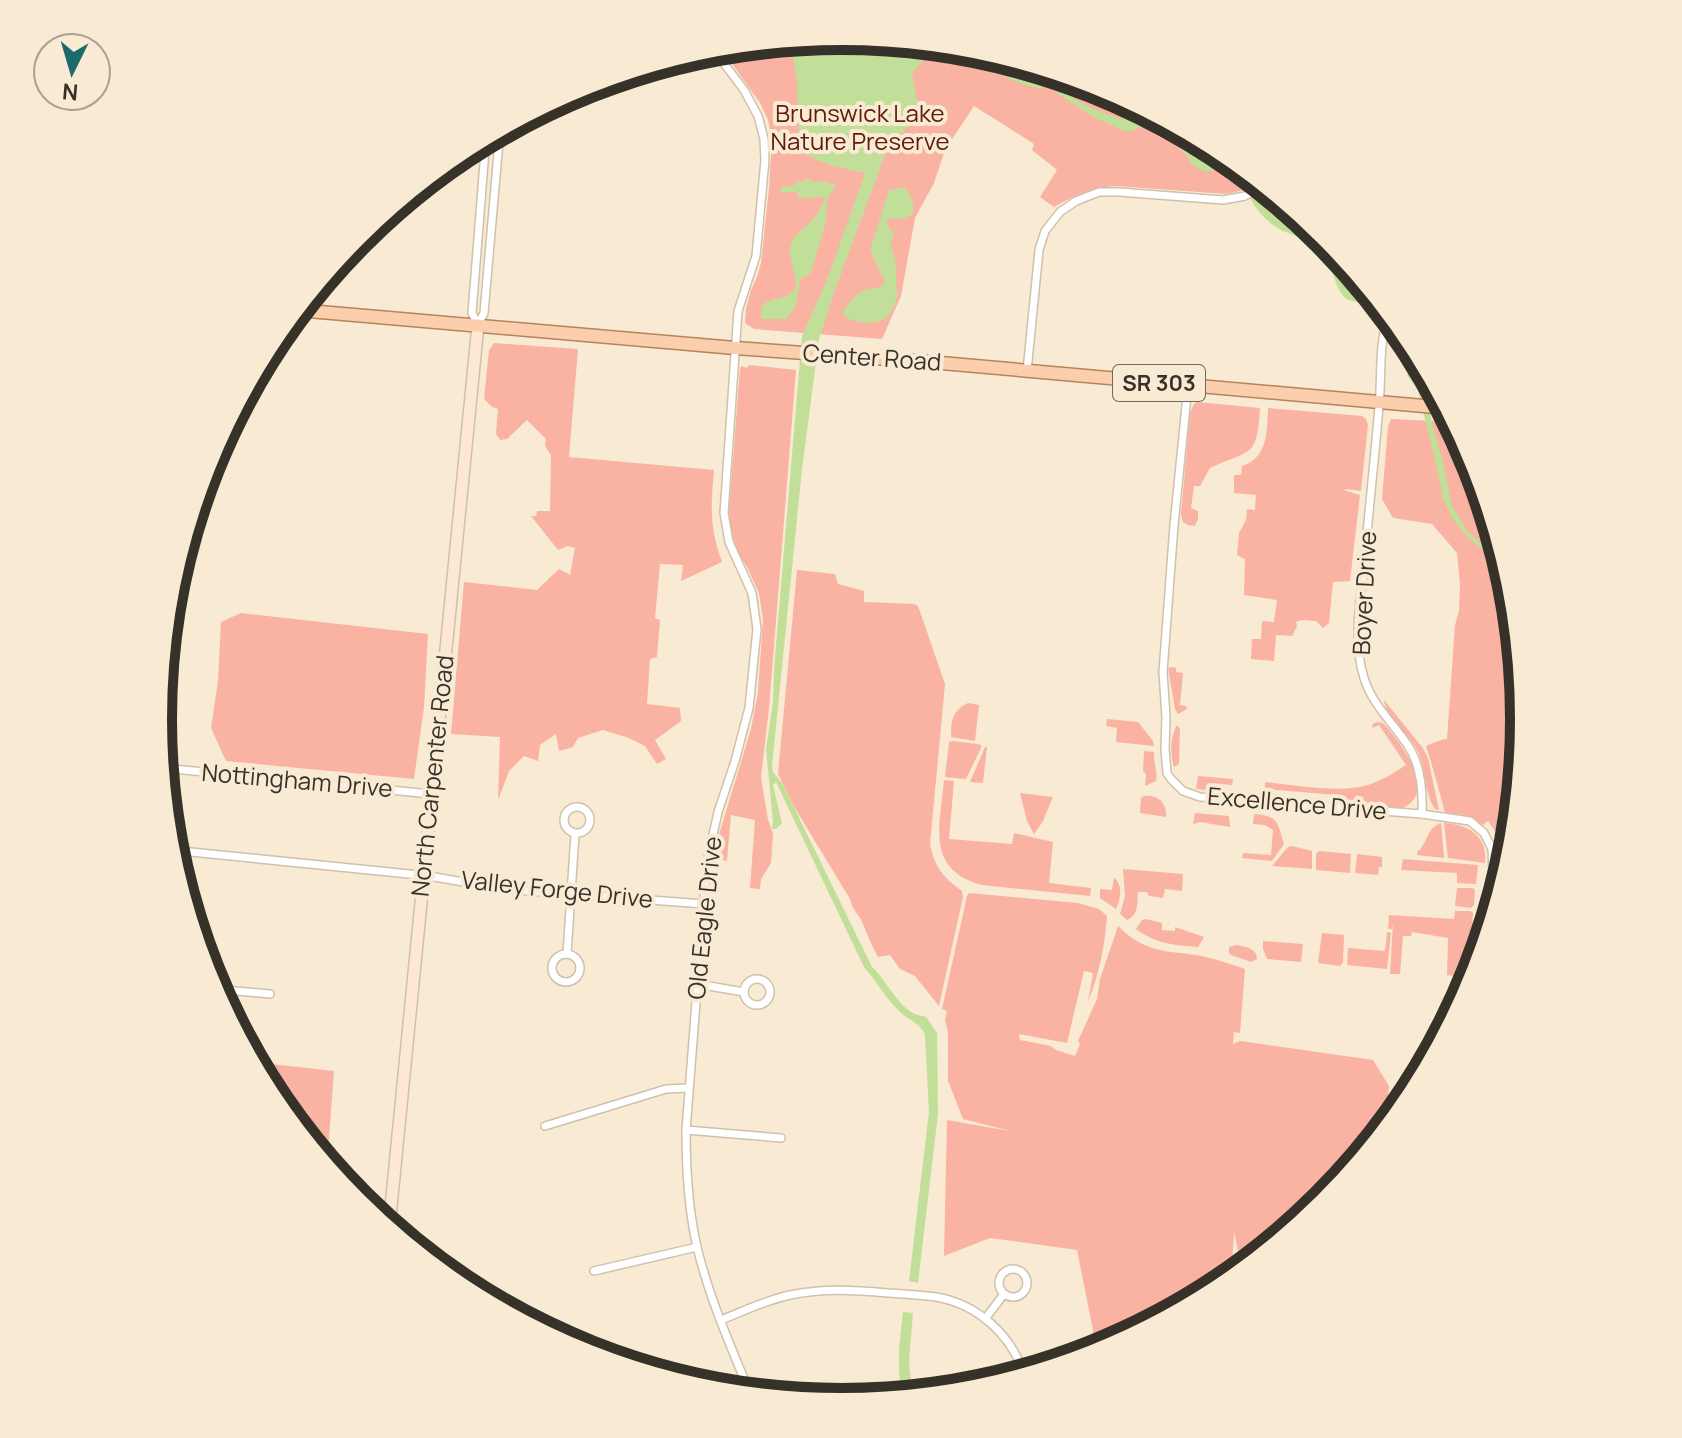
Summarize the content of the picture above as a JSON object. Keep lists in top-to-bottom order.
{
  "streets": {
    "main road": ["Center Road", "SR 303"],
    "street": [
      "Boyer Drive",
      "North Carpenter Road",
      "Nottingham Drive",
      "Excellence Drive",
      "Valley Forge Drive",
      "Old Eagle Drive"
    ]
  },
  "crossings": [
    ["Center Road", "Boyer Drive"],
    ["Center Road", "North Carpenter Road"],
    ["Center Road", "Excellence Drive"],
    ["Center Road", "Old Eagle Drive"],
    ["Boyer Drive", "Excellence Drive"],
    ["North Carpenter Road", "Nottingham Drive"],
    ["North Carpenter Road", "Valley Forge Drive"],
    ["Valley Forge Drive", "Old Eagle Drive"]
  ],
  "parks": ["Brunswick Lake Nature Preserve"],
  "north": "bottom"
}
